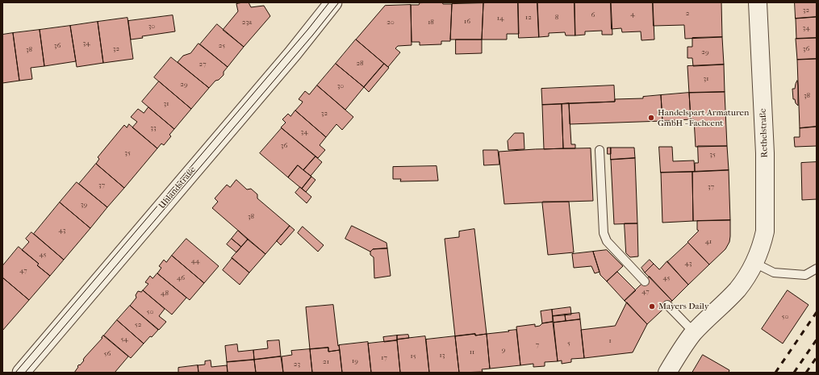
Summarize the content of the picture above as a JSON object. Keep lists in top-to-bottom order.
{
  "streets": {
    "street": ["Rethelstraße", "Uhlandstraße"]
  },
  "places": ["Handelspart Armaturen GmbH - Fachcent", "Mayers Daily"],
  "house_numbers": [
    "32",
    "2",
    "4",
    "6",
    "12",
    "8",
    "14",
    "16",
    "23a",
    "20",
    "18",
    "30",
    "34",
    "34",
    "36",
    "25",
    "32",
    "36",
    "38",
    "29",
    "28",
    "27",
    "31",
    "29",
    "30",
    "38",
    "31",
    "32",
    "33",
    "34",
    "36",
    "35",
    "35",
    "37",
    "37",
    "39",
    "38",
    "43",
    "41",
    "45",
    "44",
    "43",
    "47",
    "46",
    "45",
    "47",
    "48",
    "50",
    "50",
    "52",
    "54",
    "1",
    "5",
    "7",
    "9",
    "11",
    "56",
    "13",
    "15",
    "17",
    "19",
    "21",
    "23"
  ]
}
